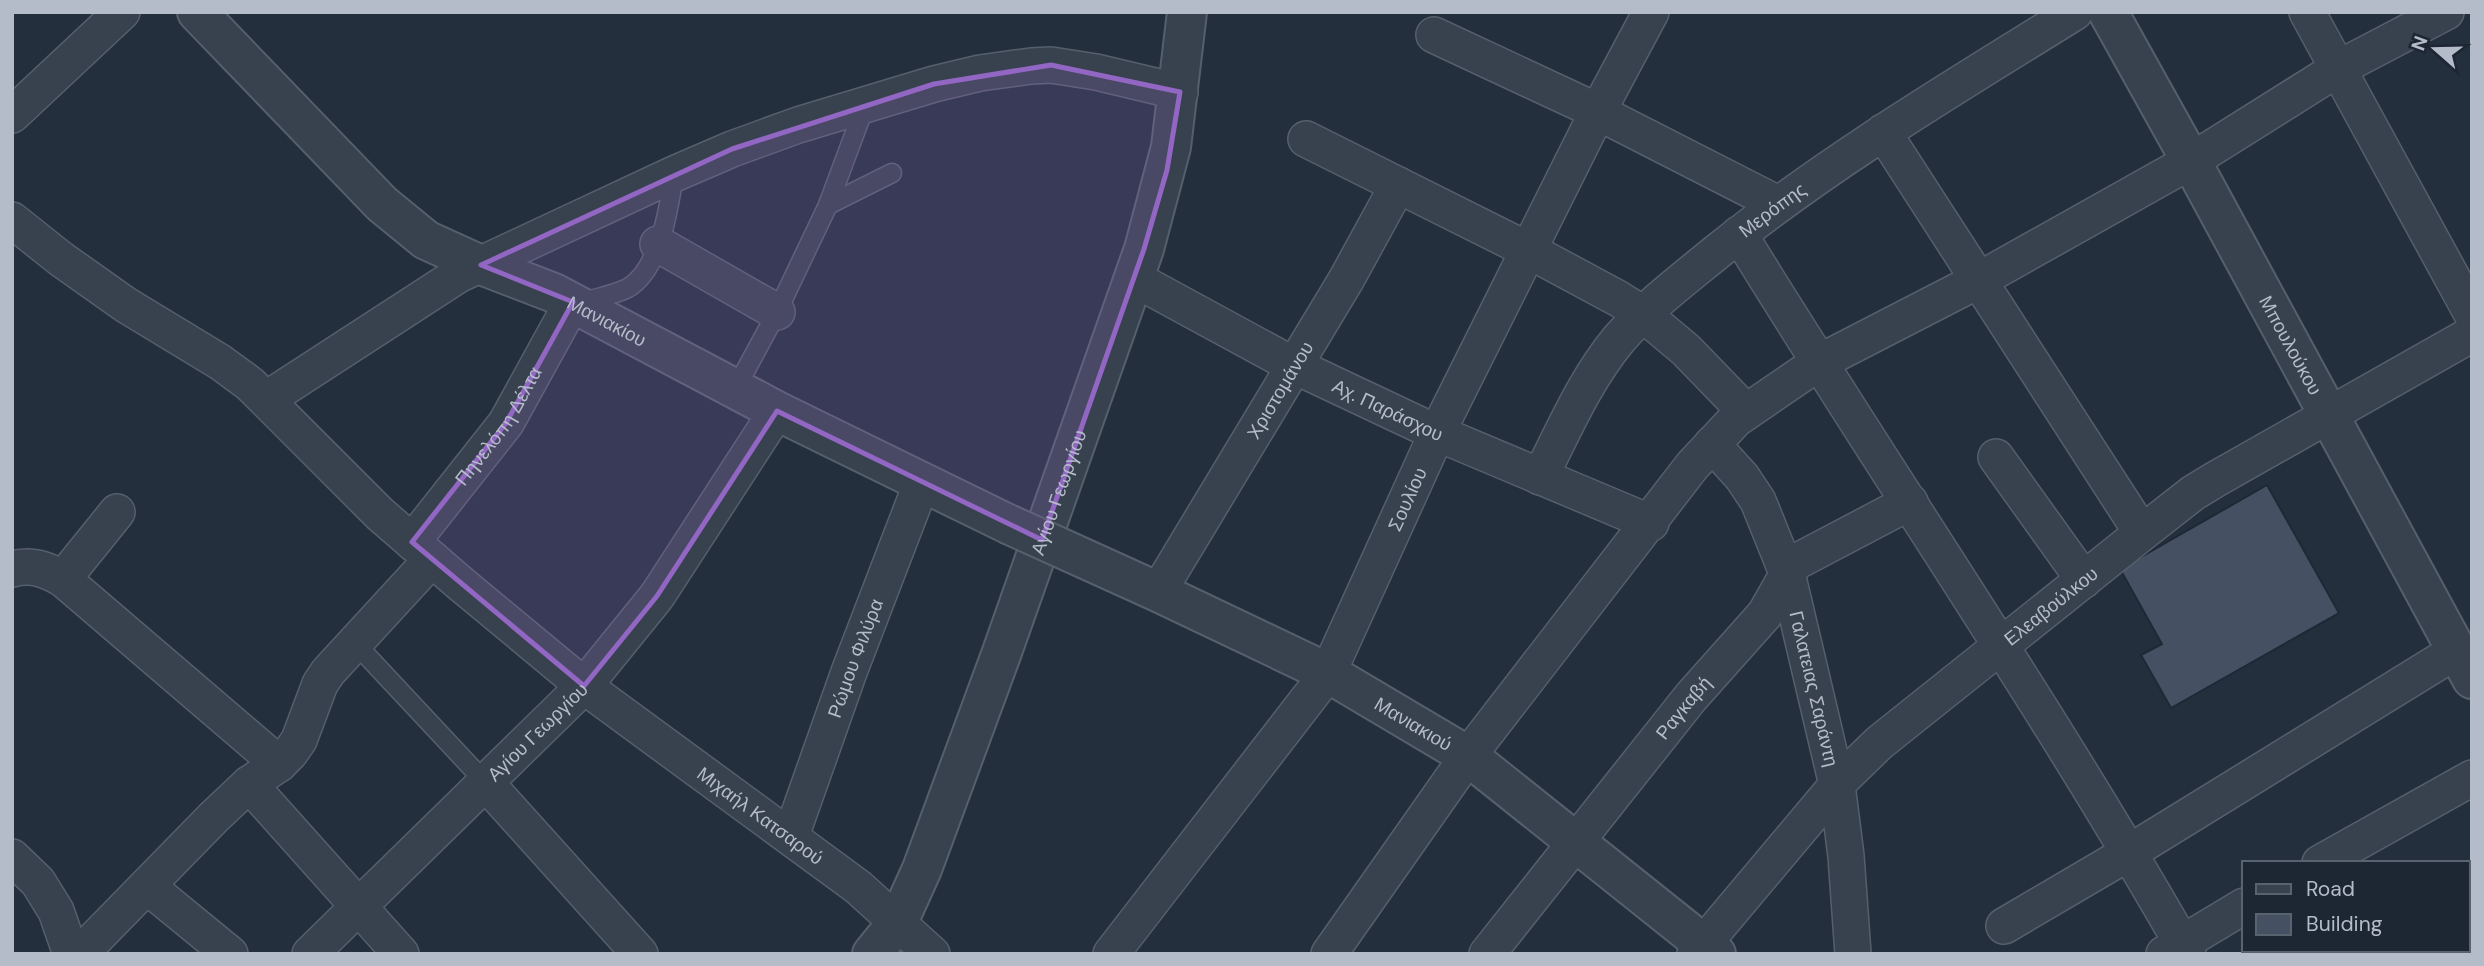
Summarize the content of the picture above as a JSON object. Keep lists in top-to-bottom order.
{
  "streets": {
    "street": [
      "Μερόπης",
      "Μανιακίου",
      "Μπουλούκου",
      "Χριστομάνου",
      "Αχ. Παράσχου",
      "Πηνελόπη Δέλτα",
      "Αγίου Γεωργίου",
      "Σουλίου",
      "Ελεαβούλκου",
      "Ρώμου Φιλύρα",
      "Γαλατειας Σαράντη",
      "Ραγκαβή",
      "Μανιακιού",
      "Μιχαήλ Κατσαρού"
    ]
  },
  "crossings": [
    ["Μερόπης", "Αχ. Παράσχου"],
    ["Μανιακίου", "Πηνελόπη Δέλτα"],
    ["Μανιακίου", "Αγίου Γεωργίου"],
    ["Μανιακίου", "Ρώμου Φιλύρα"],
    ["Μανιακίου", "Μανιακιού"],
    ["Μπουλούκου", "Ελεαβούλκου"],
    ["Χριστομάνου", "Αχ. Παράσχου"],
    ["Χριστομάνου", "Μανιακιού"],
    ["Αχ. Παράσχου", "Αγίου Γεωργίου"],
    ["Αχ. Παράσχου", "Σουλίου"],
    ["Πηνελόπη Δέλτα", "Μιχαήλ Κατσαρού"],
    ["Αγίου Γεωργίου", "Μιχαήλ Κατσαρού"],
    ["Σουλίου", "Μανιακιού"],
    ["Ελεαβούλκου", "Γαλατειας Σαράντη"],
    ["Ελεαβούλκου", "Μανιακιού"],
    ["Ρώμου Φιλύρα", "Μιχαήλ Κατσαρού"],
    ["Γαλατειας Σαράντη", "Ραγκαβή"],
    ["Ραγκαβή", "Μανιακιού"]
  ],
  "legend": ["Road", "Building"],
  "north": "left"
}
